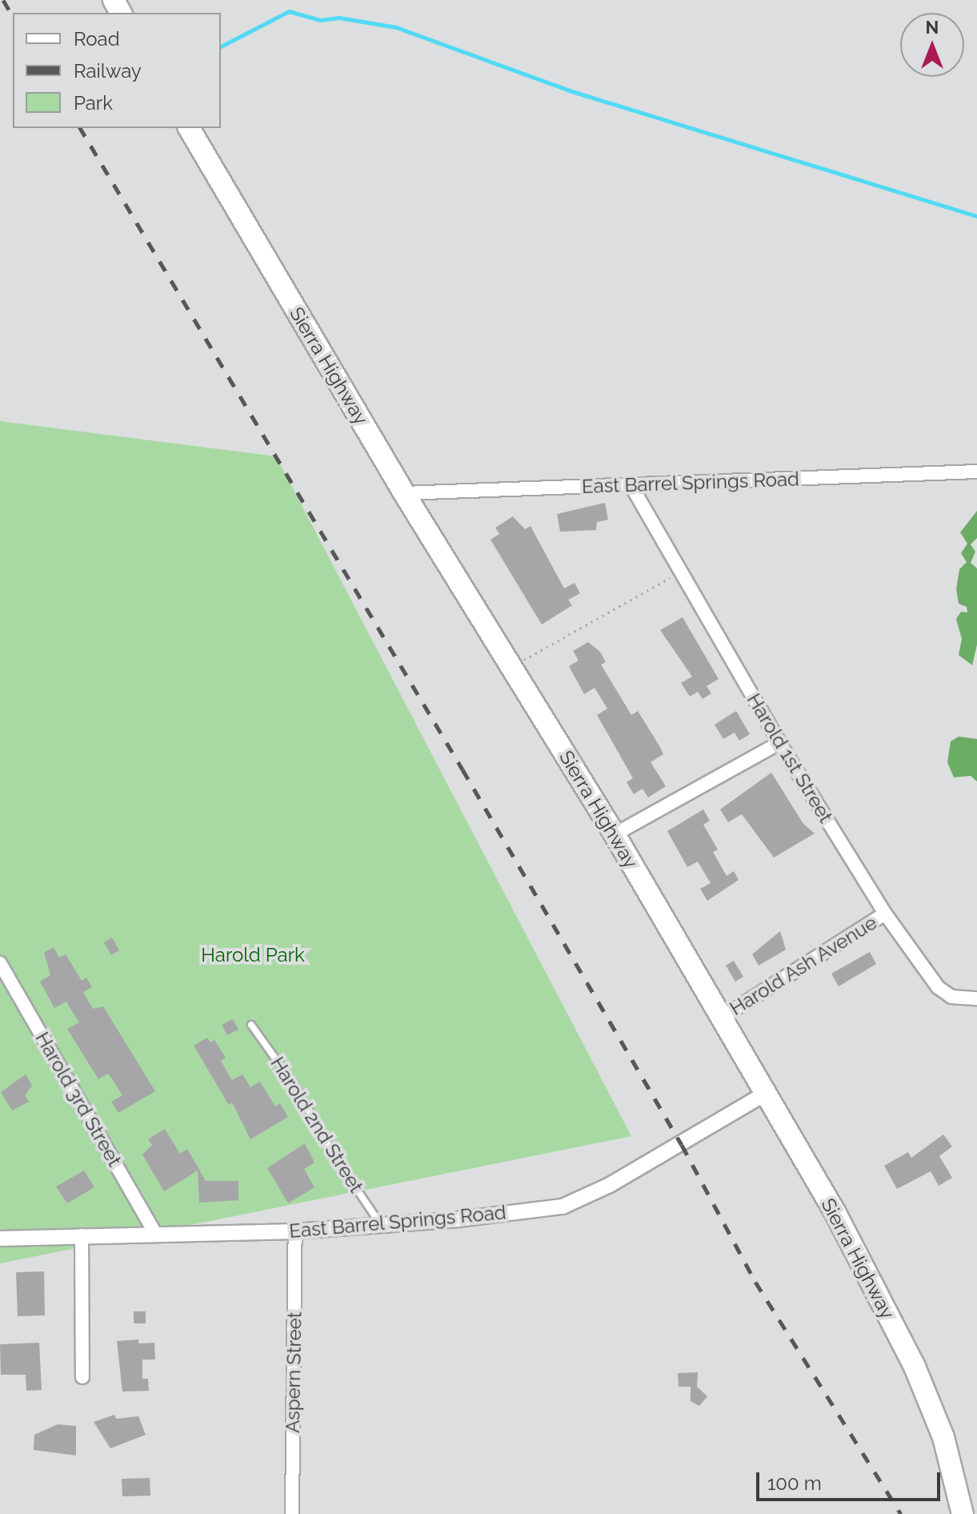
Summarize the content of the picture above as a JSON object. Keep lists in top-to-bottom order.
{
  "streets": {
    "highway": ["Sierra Highway"],
    "street": [
      "East Barrel Springs Road",
      "Harold 1st Street",
      "Harold Ash Avenue",
      "Harold 3rd Street",
      "Aspern Street"
    ],
    "lane": ["Harold 2nd Street"]
  },
  "crossings": [
    ["Sierra Highway", "East Barrel Springs Road"],
    ["Sierra Highway", "Harold Ash Avenue"],
    ["East Barrel Springs Road", "Harold 1st Street"],
    ["East Barrel Springs Road", "Harold 3rd Street"],
    ["East Barrel Springs Road", "Harold 2nd Street"],
    ["East Barrel Springs Road", "Aspern Street"],
    ["Harold 1st Street", "Harold Ash Avenue"]
  ],
  "parks": ["Harold Park"],
  "legend": ["Road", "Railway", "Park"],
  "scale_bar": "100 m",
  "north": "top"
}
